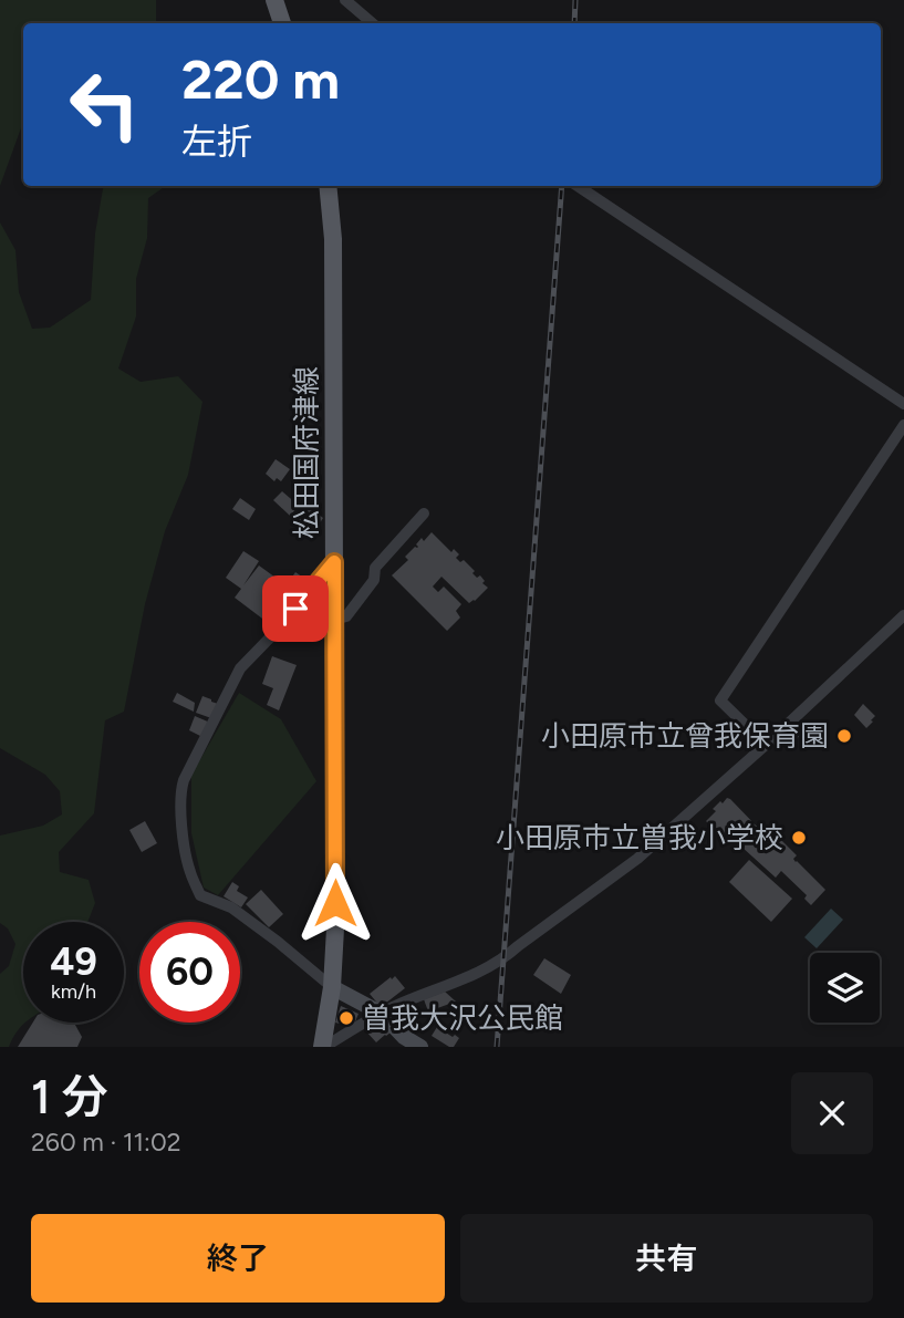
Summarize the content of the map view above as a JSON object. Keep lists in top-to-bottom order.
{
  "streets": {
    "main road": ["松田国府津線"]
  },
  "places": ["小田原市立曾我保育園", "小田原市立曽我小学校", "曽我大沢公民館"],
  "page": {
    "turn": ["220 m", "左折"],
    "speed": "49 km/h",
    "limit": "60",
    "heading": ["1 分", "260 m · 11:02"],
    "buttons": ["終了", "共有"]
  }
}
